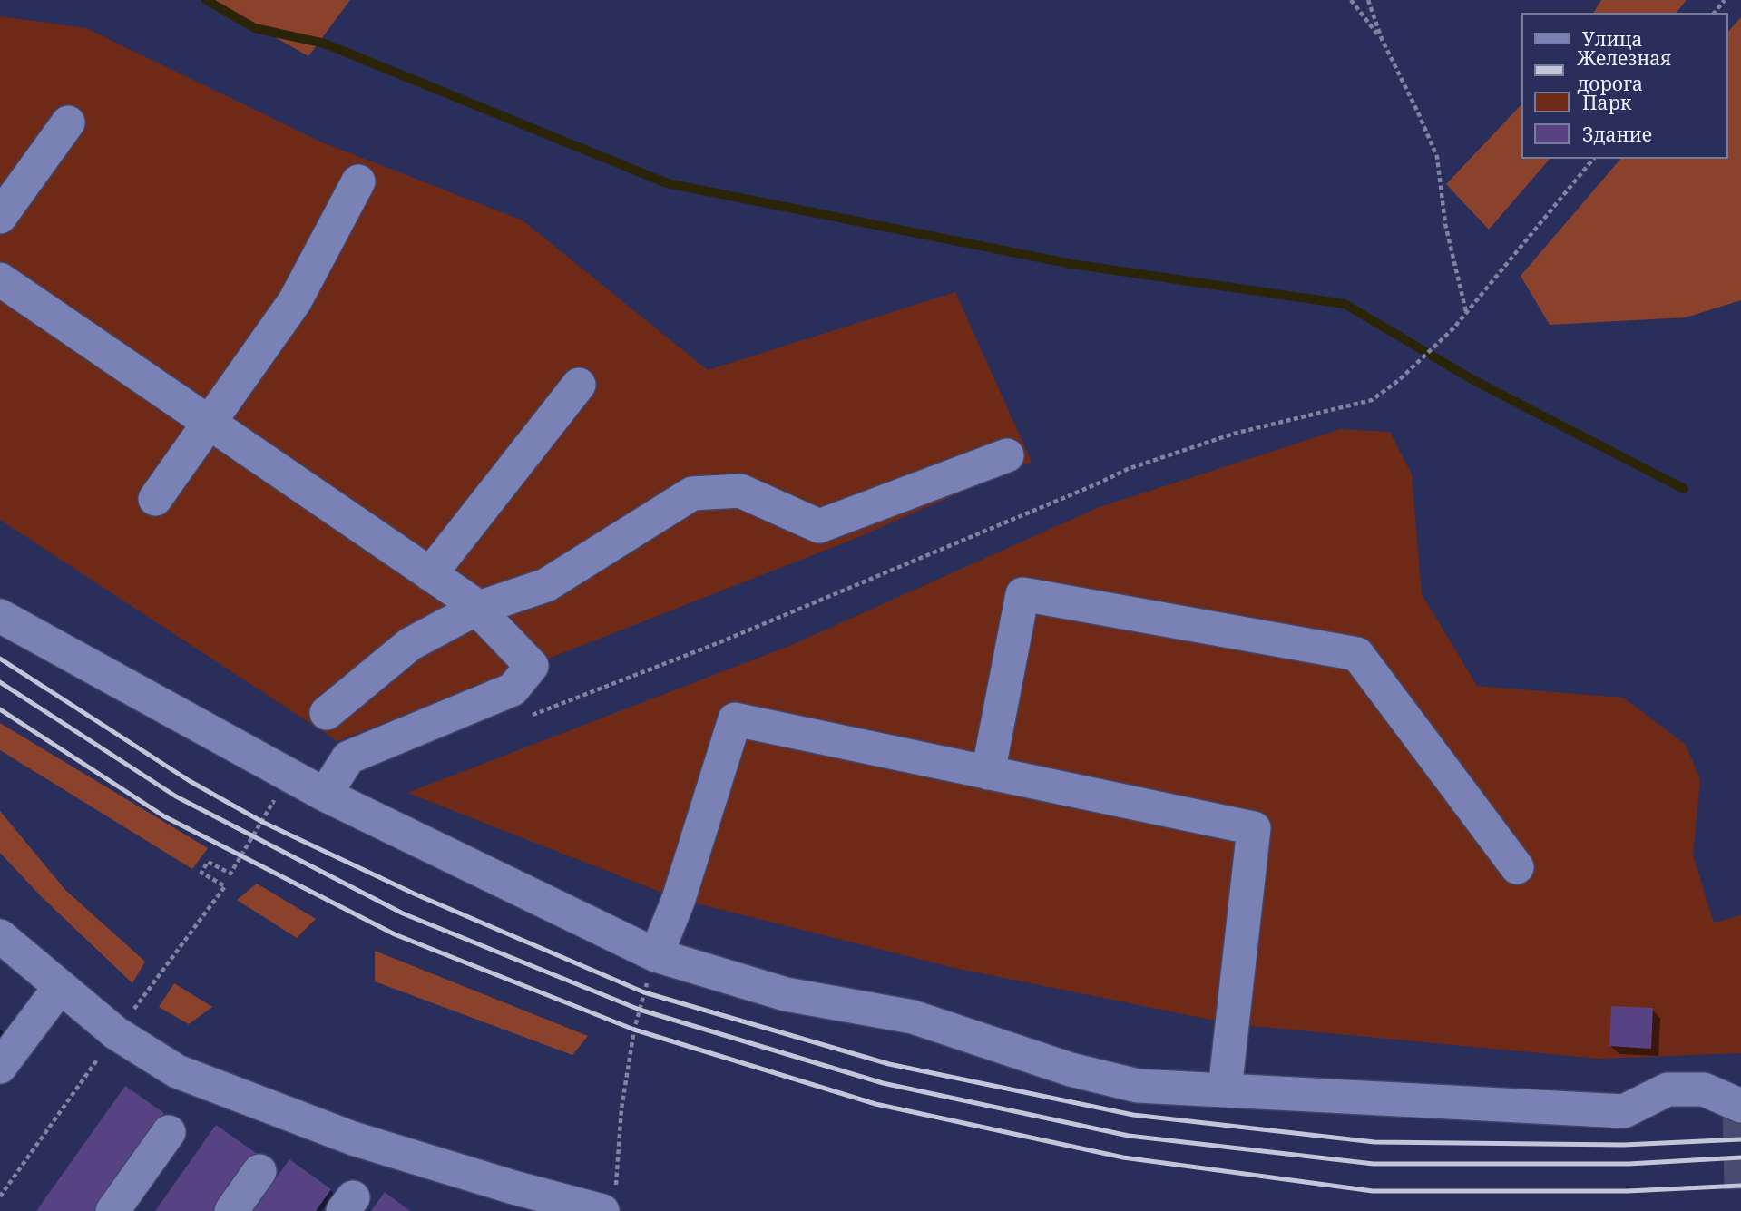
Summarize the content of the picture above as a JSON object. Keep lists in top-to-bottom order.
{
  "legend": [
    "Улица",
    "Железная дорога",
    "Парк",
    "Здание"
  ]
}
